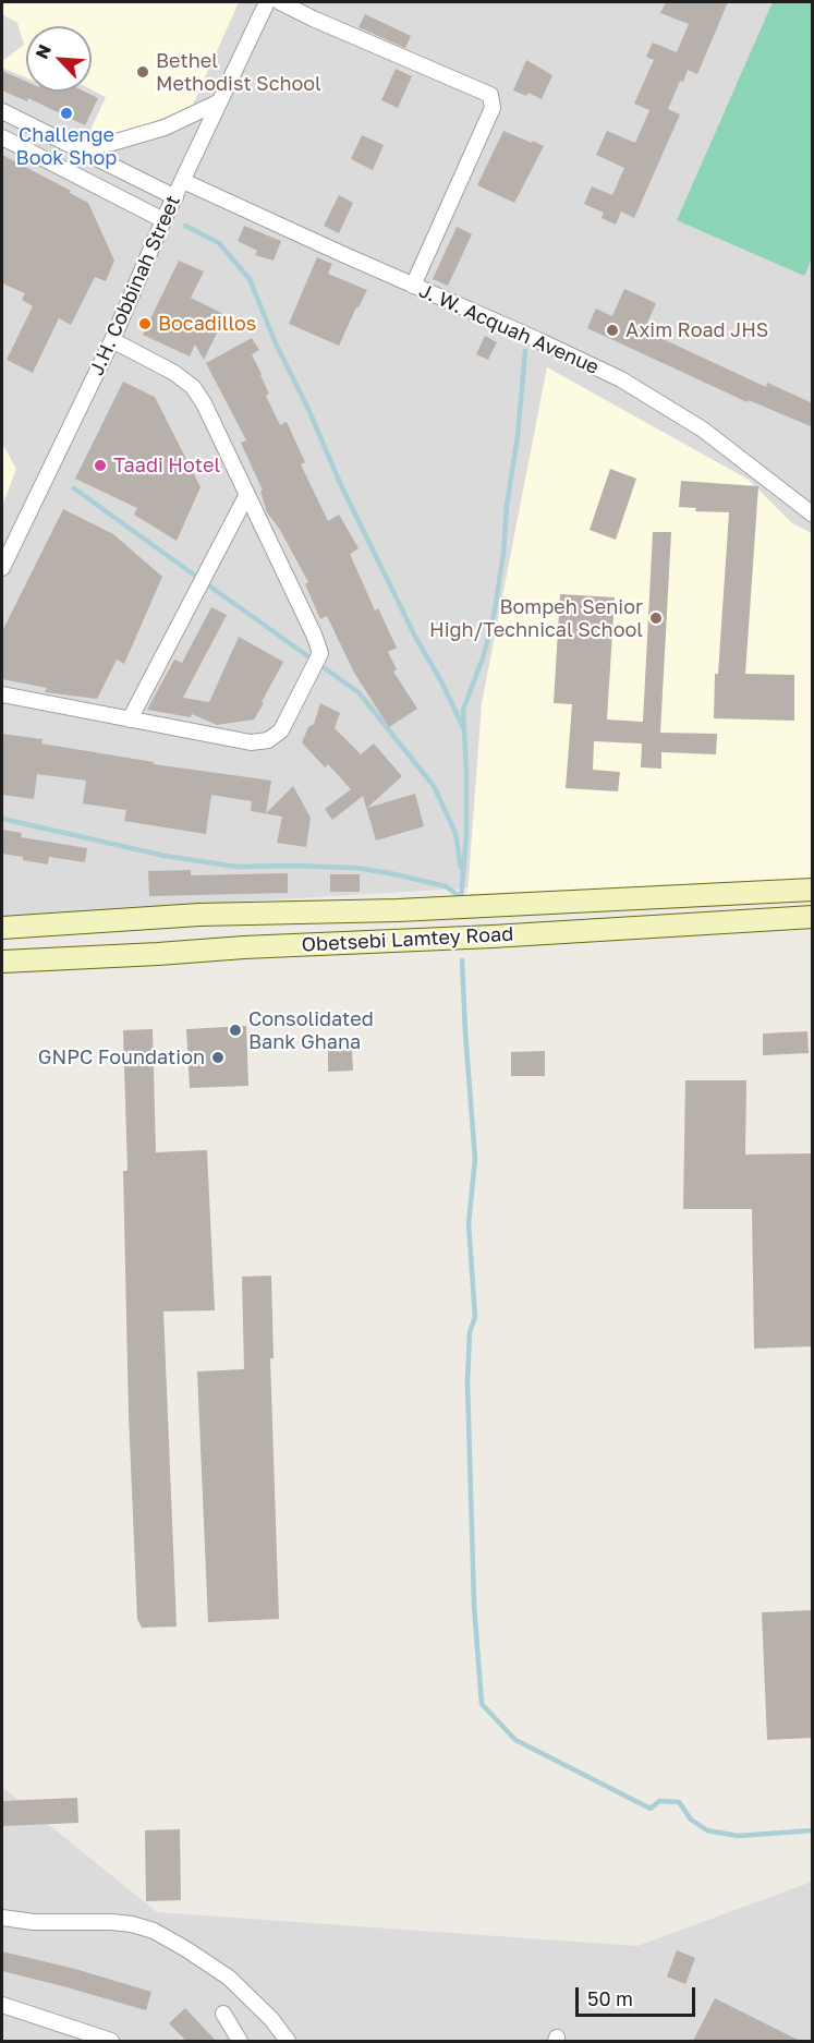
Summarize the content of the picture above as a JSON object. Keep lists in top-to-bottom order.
{
  "streets": {
    "main road": ["Obetsebi Lamtey Road"],
    "street": ["J.H. Cobbinah Street", "J. W. Acquah Avenue"]
  },
  "crossings": [
    ["J.H. Cobbinah Street", "J. W. Acquah Avenue"]
  ],
  "places": [
    "Bethel Methodist School",
    "Challenge Book Shop",
    "Bocadillos",
    "Axim Road JHS",
    "Taadi Hotel",
    "Bompeh Senior High/Technical School",
    "Consolidated Bank Ghana",
    "GNPC Foundation"
  ],
  "scale_bar": "50 m",
  "north": "top left"
}
